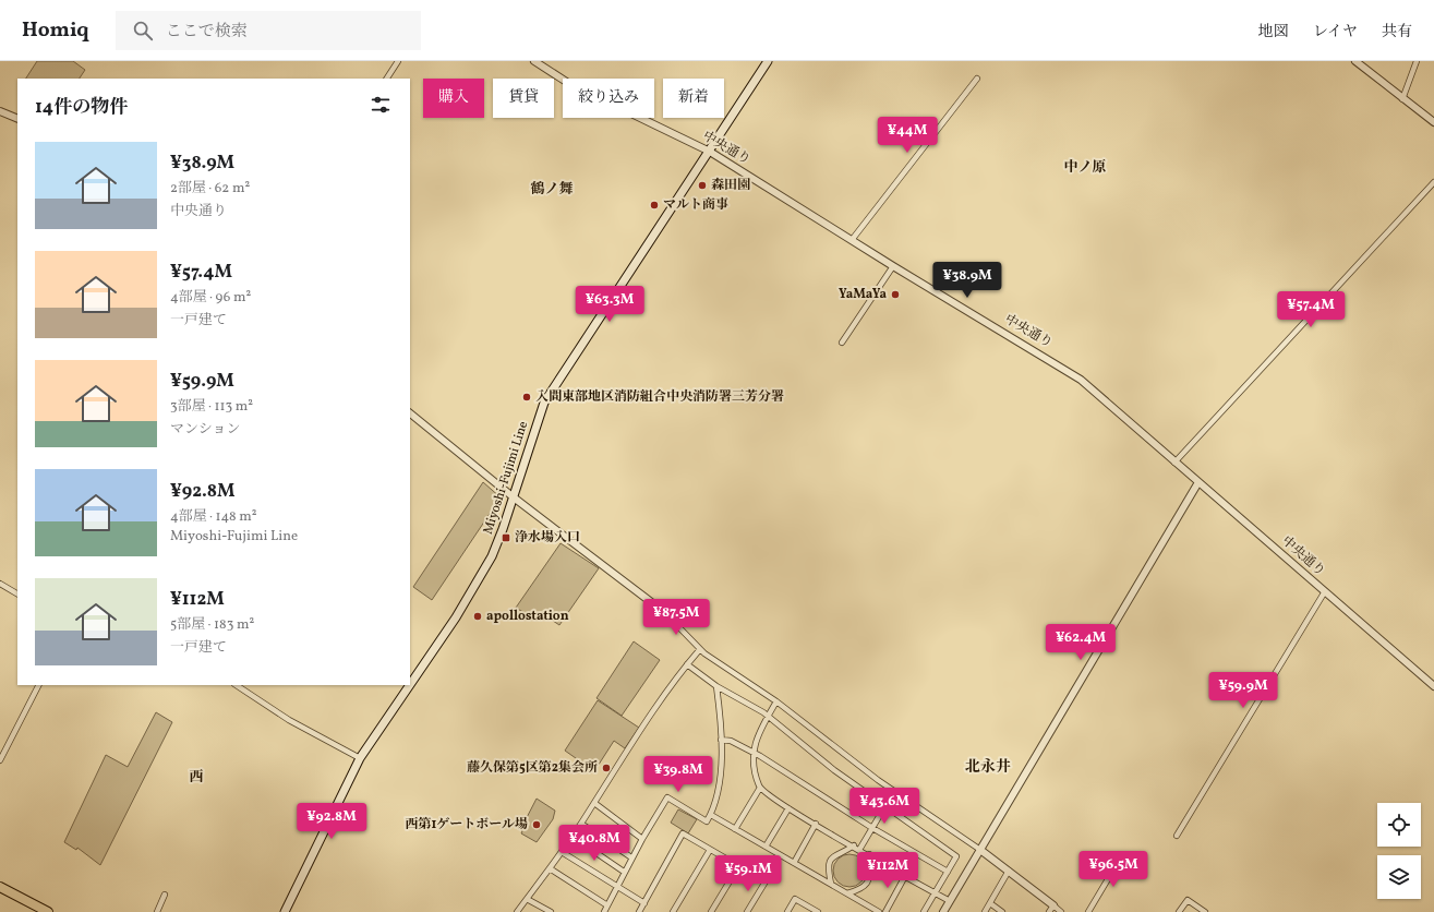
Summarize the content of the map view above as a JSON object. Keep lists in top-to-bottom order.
{
  "streets": {
    "main road": ["Miyoshi-Fujimi Line"],
    "street": ["中央通り"]
  },
  "crossings": [
    ["中央通り", "Miyoshi-Fujimi Line"]
  ],
  "districts": [
    "中ノ原",
    "鶴ノ舞",
    "北永井",
    "西"
  ],
  "places": {
    "other": [
      "森田園",
      "マルト商事",
      "YaMaYa",
      "入間東部地区消防組合中央消防署三芳分署",
      "apollostation",
      "藤久保第5区第2集会所",
      "西第1ゲートボール場"
    ],
    "transit": ["浄水場入口"]
  },
  "page": {
    "header": "Homiq",
    "search": "ここで検索",
    "nav": ["地図", "レイヤ", "共有"],
    "chip": [
      "購入",
      "賃貸",
      "絞り込み",
      "新着"
    ],
    "heading": "14件の物件",
    "price": [
      "¥44M",
      "¥38.9M",
      "¥63.3M",
      "¥57.4M",
      "¥87.5M",
      "¥62.4M",
      "¥59.9M",
      "¥39.8M",
      "¥43.6M",
      "¥92.8M",
      "¥40.8M",
      "¥96.5M",
      "¥112M",
      "¥59.1M"
    ],
    "list": [
      {
        "name": "¥38.9M",
        "note": "2部屋 · 62 m² · 中央通り"
      },
      {
        "name": "¥57.4M",
        "note": "4部屋 · 96 m² · 一戸建て"
      },
      {
        "name": "¥59.9M",
        "note": "3部屋 · 113 m² · マンション"
      },
      {
        "name": "¥92.8M",
        "note": "4部屋 · 148 m² · Miyoshi-Fujimi Line"
      },
      {
        "name": "¥112M",
        "note": "5部屋 · 183 m² · 一戸建て"
      }
    ]
  }
}
